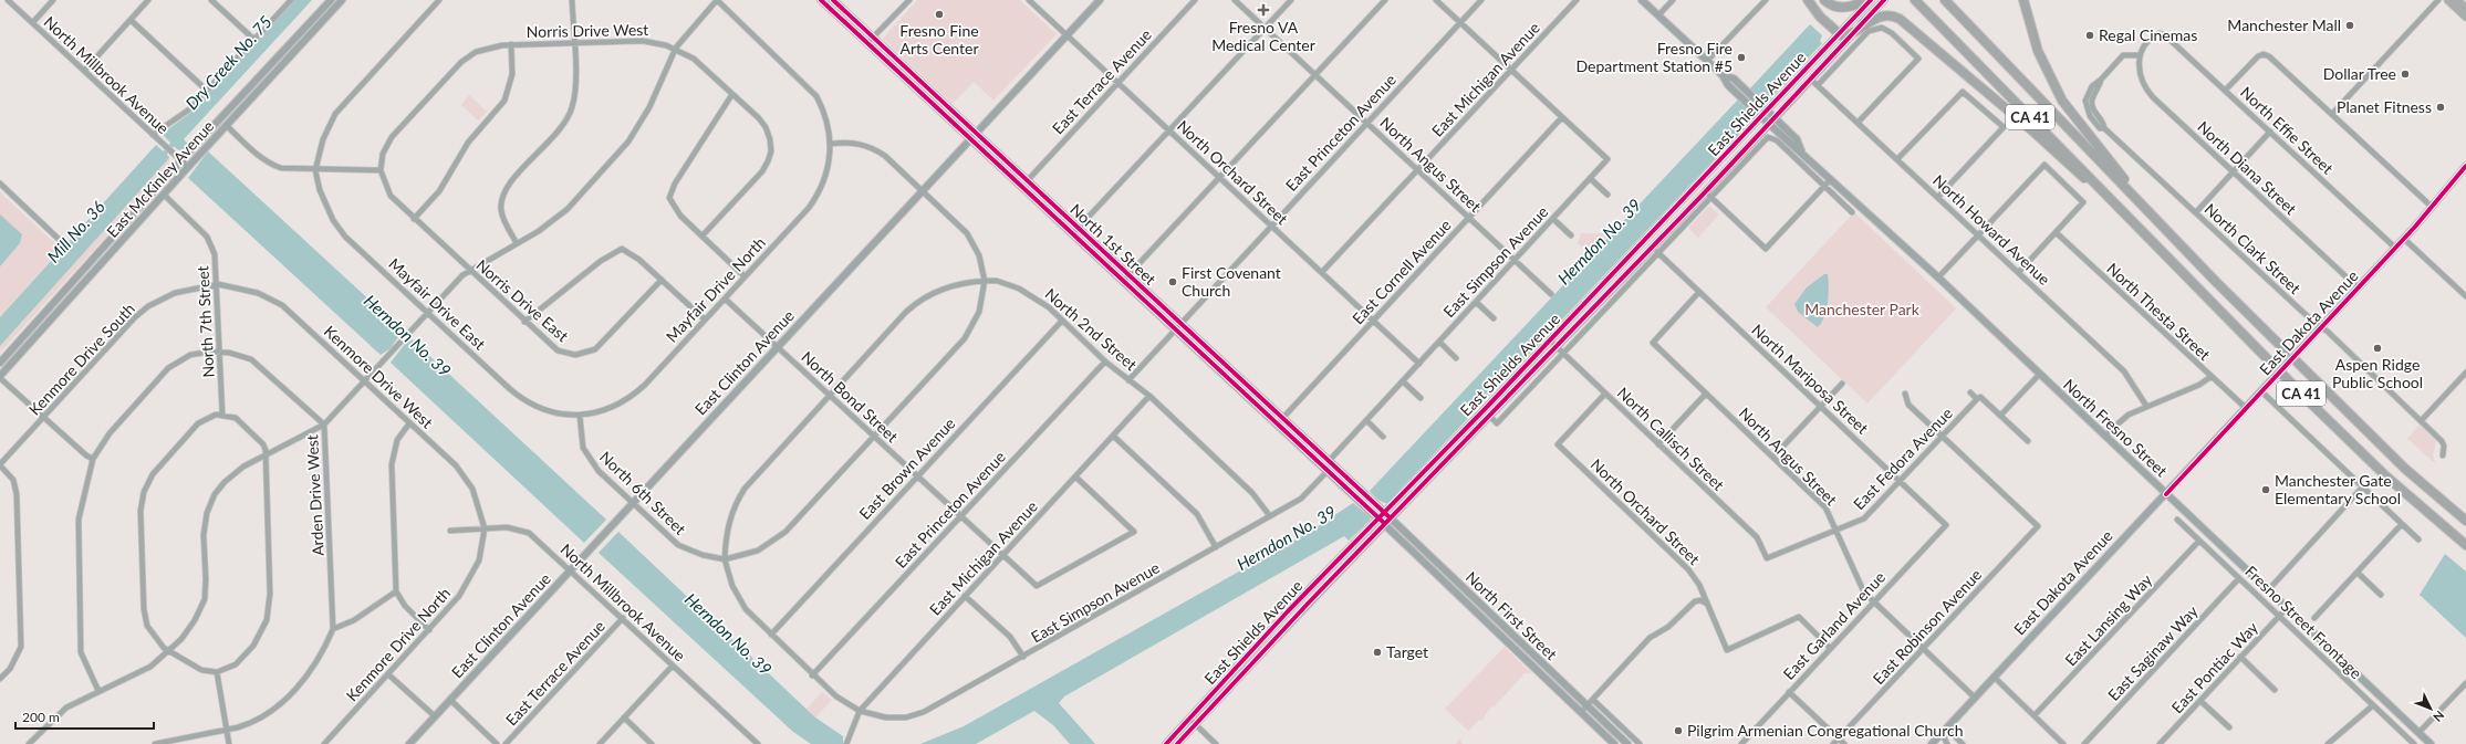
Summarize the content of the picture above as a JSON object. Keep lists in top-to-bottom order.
{
  "streets": {
    "highway": ["CA 41"],
    "main road": [
      "East Shields Avenue",
      "East McKinley Avenue",
      "North 1st Street",
      "East Dakota Avenue",
      "East Clinton Avenue",
      "North Fresno Street",
      "North First Street"
    ],
    "street": [
      "Norris Drive West",
      "North Millbrook Avenue",
      "East Michigan Avenue",
      "East Terrace Avenue",
      "North Effie Street",
      "East Princeton Avenue",
      "North Angus Street",
      "North Diana Street",
      "North Orchard Street",
      "North Howard Avenue",
      "North Clark Street",
      "East Simpson Avenue",
      "East Cornell Avenue",
      "Mayfair Drive North",
      "Norris Drive East",
      "Mayfair Drive East",
      "North Thesta Street",
      "North 7th Street",
      "North 2nd Street",
      "Kenmore Drive South",
      "Kenmore Drive West",
      "North Mariposa Street",
      "North Bond Street",
      "North Callisch Street",
      "East Fedora Avenue",
      "East Brown Avenue",
      "North 6th Street",
      "Arden Drive West",
      "East Lansing Way",
      "Fresno Street Frontage",
      "East Garland Avenue",
      "East Robinson Avenue",
      "Kenmore Drive North",
      "East Saginaw Way",
      "East Pontiac Way"
    ]
  },
  "crossings": [
    ["Norris Drive West", "Norris Drive East"],
    ["North Millbrook Avenue", "East Terrace Avenue"],
    ["North Millbrook Avenue", "East McKinley Avenue"],
    ["North Millbrook Avenue", "East Clinton Avenue"],
    ["North Millbrook Avenue", "Kenmore Drive West"],
    ["North Millbrook Avenue", "Kenmore Drive North"],
    ["East Michigan Avenue", "North Angus Street"],
    ["East Michigan Avenue", "North Orchard Street"],
    ["East Michigan Avenue", "East Simpson Avenue"],
    ["East Michigan Avenue", "North 2nd Street"],
    ["East Michigan Avenue", "North Bond Street"],
    ["East Terrace Avenue", "North Orchard Street"],
    ["East Terrace Avenue", "North 1st Street"],
    ["East Shields Avenue", "North Howard Avenue"],
    ["East Shields Avenue", "North Fresno Street"],
    ["East Shields Avenue", "North Callisch Street"],
    ["East Shields Avenue", "North First Street"],
    ["North Effie Street", "North Diana Street"],
    ["North Effie Street", "North Clark Street"],
    ["North Effie Street", "East Dakota Avenue"],
    ["East Princeton Avenue", "North Angus Street"],
    ["East Princeton Avenue", "North Orchard Street"],
    ["East Princeton Avenue", "North 1st Street"],
    ["East Princeton Avenue", "North 2nd Street"],
    ["East Princeton Avenue", "North Bond Street"],
    ["North Angus Street", "East Simpson Avenue"],
    ["North Angus Street", "East Cornell Avenue"],
    ["North Angus Street", "East Dakota Avenue"],
    ["North Angus Street", "North Mariposa Street"],
    ["North Angus Street", "East Fedora Avenue"],
    ["North Angus Street", "East Garland Avenue"],
    ["North Angus Street", "East Robinson Avenue"],
    ["North Diana Street", "North Clark Street"],
    ["North Diana Street", "East Dakota Avenue"],
    ["North Orchard Street", "East Simpson Avenue"],
    ["North Orchard Street", "East Cornell Avenue"],
    ["North Orchard Street", "East Clinton Avenue"],
    ["North Orchard Street", "North Callisch Street"],
    ["North Orchard Street", "East Garland Avenue"],
    ["East McKinley Avenue", "North 7th Street"],
    ["North 1st Street", "East Simpson Avenue"],
    ["North 1st Street", "East Cornell Avenue"],
    ["North 1st Street", "East Clinton Avenue"],
    ["North 1st Street", "North First Street"],
    ["North Clark Street", "East Dakota Avenue"],
    ["East Simpson Avenue", "East Cornell Avenue"],
    ["East Simpson Avenue", "North 2nd Street"],
    ["Mayfair Drive North", "Mayfair Drive East"],
    ["Mayfair Drive North", "North Bond Street"],
    ["Mayfair Drive North", "North 6th Street"],
    ["Mayfair Drive East", "North 6th Street"],
    ["North Thesta Street", "East Dakota Avenue"],
    ["North 7th Street", "Kenmore Drive South"],
    ["North 7th Street", "Kenmore Drive West"],
    ["North 7th Street", "Arden Drive West"],
    ["East Dakota Avenue", "North Fresno Street"],
    ["North 2nd Street", "East Brown Avenue"],
    ["Kenmore Drive South", "Kenmore Drive West"],
    ["East Clinton Avenue", "North Bond Street"],
    ["East Clinton Avenue", "North 6th Street"],
    ["Kenmore Drive West", "Kenmore Drive North"],
    ["North Mariposa Street", "East Fedora Avenue"],
    ["North Mariposa Street", "East Garland Avenue"],
    ["North Bond Street", "East Brown Avenue"],
    ["North Fresno Street", "East Pontiac Way"],
    ["North Callisch Street", "East Fedora Avenue"],
    ["East Fedora Avenue", "East Robinson Avenue"],
    ["East Lansing Way", "Fresno Street Frontage"],
    ["Fresno Street Frontage", "East Saginaw Way"],
    ["Fresno Street Frontage", "East Pontiac Way"]
  ],
  "water": ["Dry Creek No. 75", "Mill No. 36", "Herndon No. 39"],
  "parks": ["Manchester Park"],
  "places": {
    "health": ["Fresno VA Medical Center"],
    "other": [
      "Fresno Fine Arts Center",
      "Manchester Mall",
      "Regal Cinemas",
      "Fresno Fire Department Station #5",
      "Dollar Tree",
      "Planet Fitness",
      "First Covenant Church",
      "Aspen Ridge Public School",
      "Manchester Gate Elementary School",
      "Target",
      "Pilgrim Armenian Congregational Church"
    ]
  },
  "scale_bar": "200 m",
  "north": "bottom right"
}
